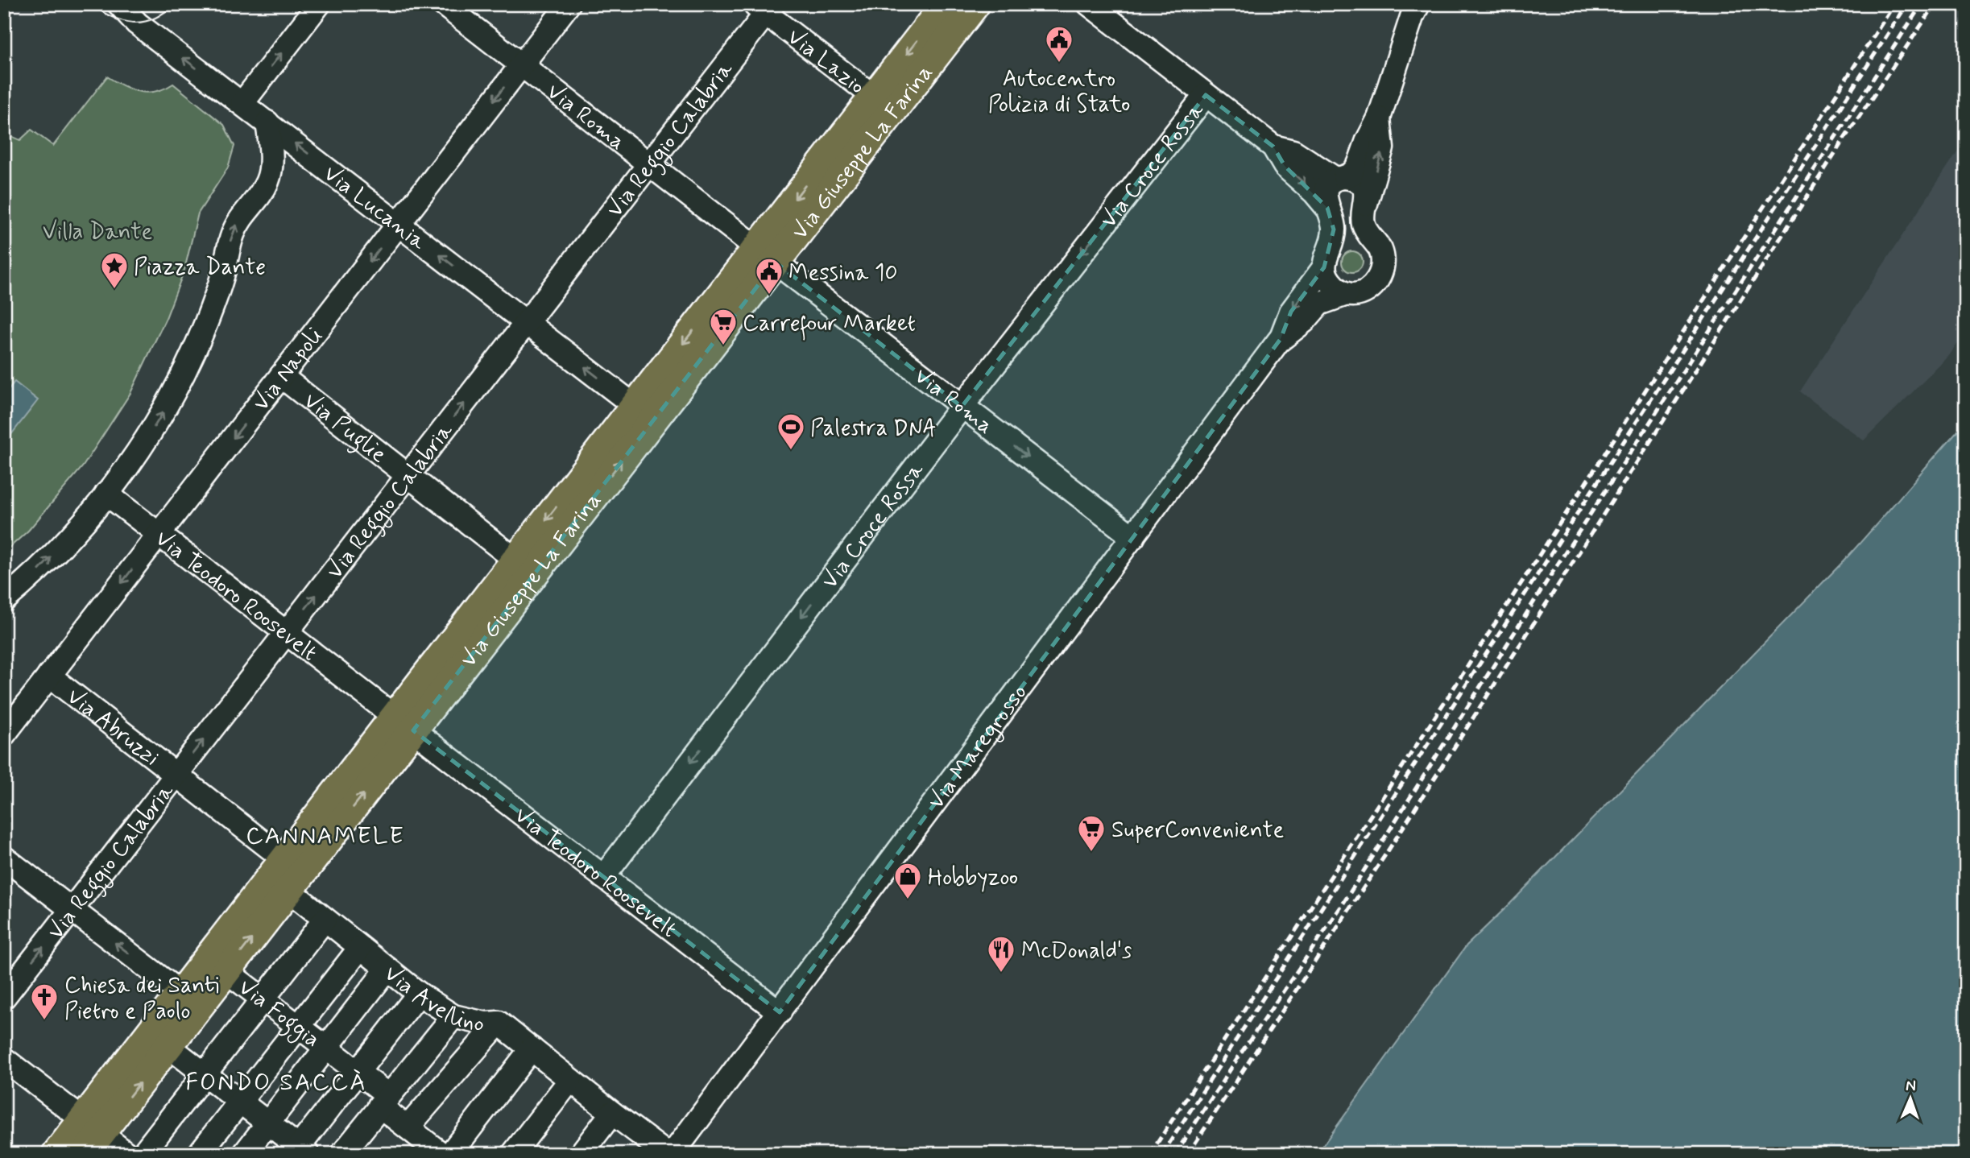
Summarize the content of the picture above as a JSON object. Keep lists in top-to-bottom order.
{
  "streets": {
    "main road": ["Via Giuseppe La Farina"],
    "street": [
      "Via Lazio",
      "Via Roma",
      "Via Reggio Calabria",
      "Via Croce Rossa",
      "Via Lucania",
      "Via Napoli",
      "Via Puglie",
      "Via Teodoro Roosevelt",
      "Via Abruzzi",
      "Via Maregrosso",
      "Via Avellino",
      "Via Foggia"
    ]
  },
  "crossings": [
    ["Via Lazio", "Via Reggio Calabria"],
    ["Via Lazio", "Via Giuseppe La Farina"],
    ["Via Roma", "Via Reggio Calabria"],
    ["Via Roma", "Via Giuseppe La Farina"],
    ["Via Roma", "Via Croce Rossa"],
    ["Via Roma", "Via Napoli"],
    ["Via Roma", "Via Maregrosso"],
    ["Via Reggio Calabria", "Via Lucania"],
    ["Via Reggio Calabria", "Via Puglie"],
    ["Via Reggio Calabria", "Via Teodoro Roosevelt"],
    ["Via Reggio Calabria", "Via Abruzzi"],
    ["Via Giuseppe La Farina", "Via Lucania"],
    ["Via Giuseppe La Farina", "Via Puglie"],
    ["Via Giuseppe La Farina", "Via Teodoro Roosevelt"],
    ["Via Giuseppe La Farina", "Via Abruzzi"],
    ["Via Giuseppe La Farina", "Via Avellino"],
    ["Via Giuseppe La Farina", "Via Foggia"],
    ["Via Croce Rossa", "Via Teodoro Roosevelt"],
    ["Via Lucania", "Via Napoli"],
    ["Via Napoli", "Via Puglie"],
    ["Via Napoli", "Via Teodoro Roosevelt"],
    ["Via Napoli", "Via Abruzzi"],
    ["Via Teodoro Roosevelt", "Via Maregrosso"]
  ],
  "one_way": ["Via Reggio Calabria", "Via Croce Rossa", "Via Lucania"],
  "districts": ["CANNAMELE", "FONDO SACCÀ"],
  "parks": ["Villa Dante"],
  "places": {
    "public building": ["Autocentro Polizia di Stato", "Messina 10"],
    "place": ["Piazza Dante"],
    "supermarket": ["Carrefour Market", "SuperConveniente"],
    "sports": ["Palestra DNA"],
    "shop": ["Hobbyzoo"],
    "restaurant": ["McDonald's"],
    "church": ["Chiesa dei Santi Pietro e Paolo"]
  },
  "north": "top"
}
